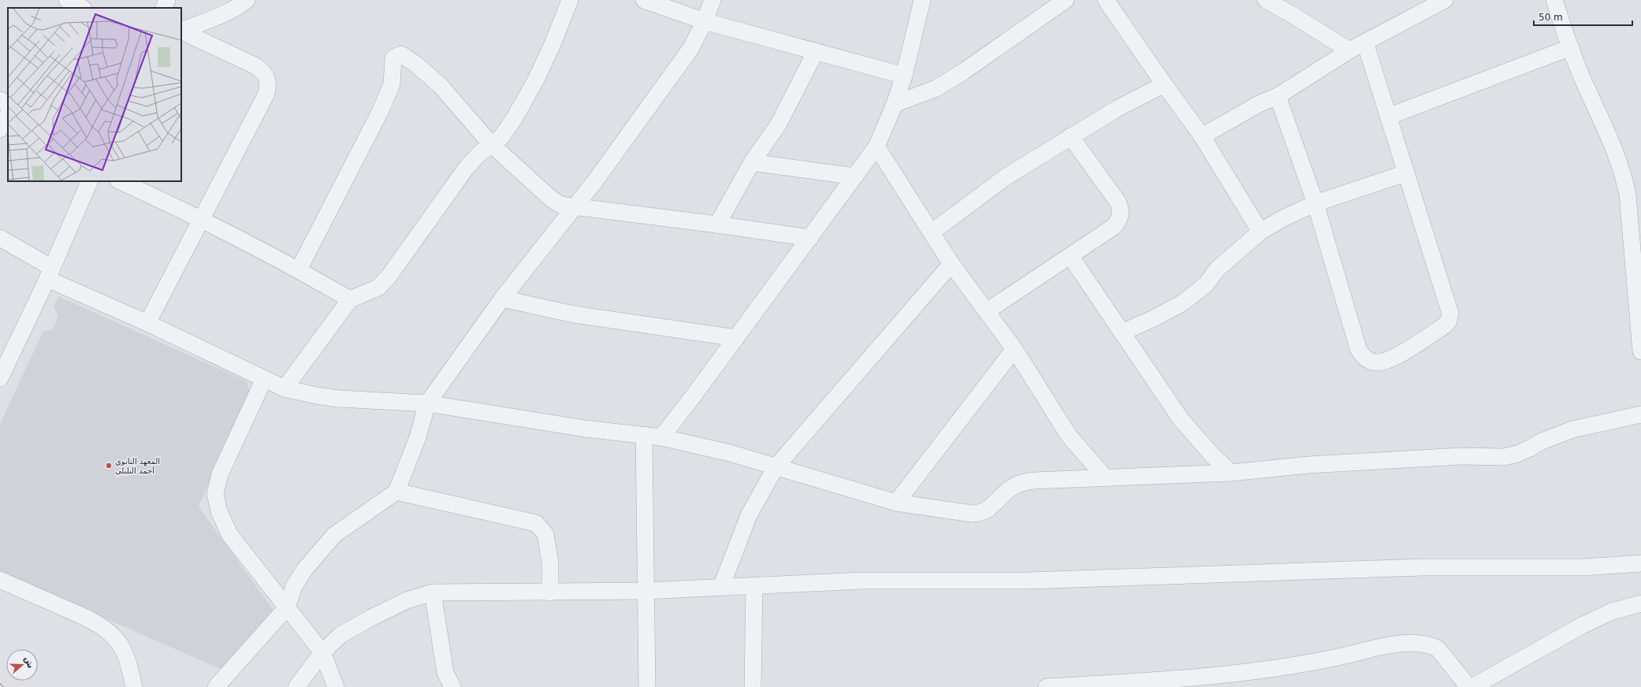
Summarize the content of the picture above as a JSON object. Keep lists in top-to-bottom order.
{
  "places": ["المعهد الثانوي أحمد التليلي"],
  "scale_bar": "50 m",
  "north": "right"
}
